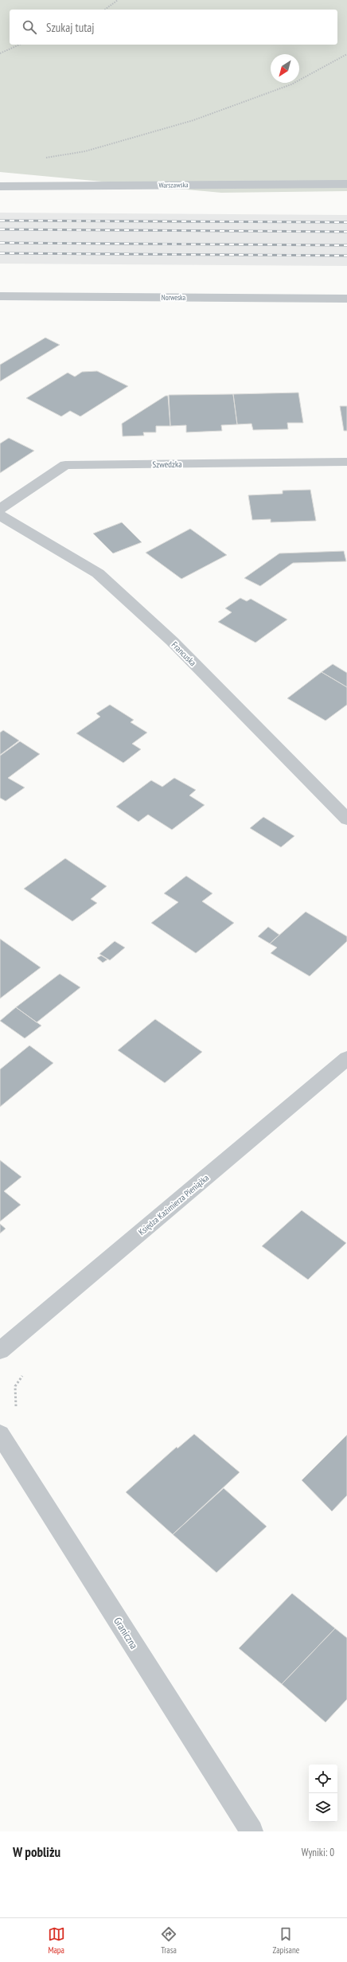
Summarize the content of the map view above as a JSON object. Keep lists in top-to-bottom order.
{
  "streets": {
    "street": [
      "Warszawska",
      "Norweska",
      "Szwedzka",
      "Francuska",
      "Księdza Kazimierza Pieniążka",
      "Graniczna"
    ]
  },
  "north": "bottom left",
  "page": {
    "search": "Szukaj tutaj",
    "heading": ["W pobliżu", "Wyniki: 0"],
    "nav": ["Mapa", "Trasa", "Zapisane"]
  }
}
